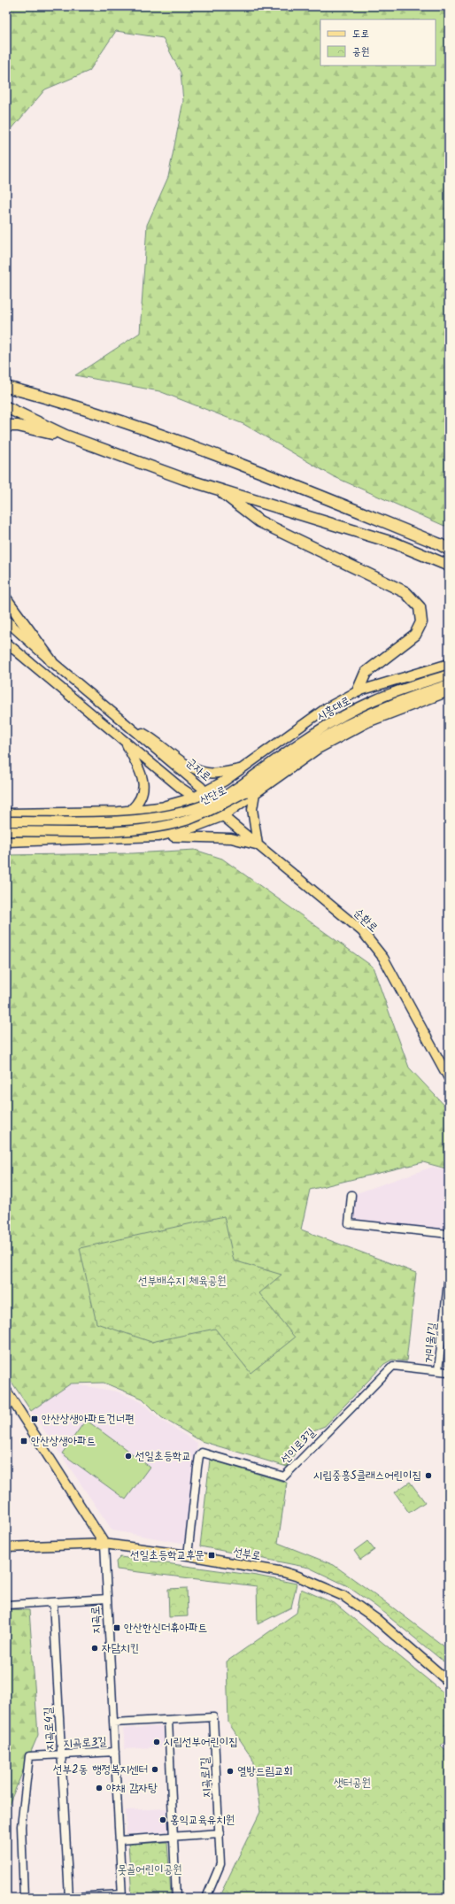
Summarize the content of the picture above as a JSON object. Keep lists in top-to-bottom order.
{
  "streets": {
    "main road": [
      "시흥대로",
      "군자로",
      "산단로",
      "순환로",
      "선부로",
      "지곡로"
    ],
    "street": [
      "거미울1길",
      "선이로3길",
      "지곡로4길",
      "지곡로3길",
      "지곡로1길"
    ]
  },
  "crossings": [
    ["시흥대로", "산단로"],
    ["군자로", "순환로"],
    ["거미울1길", "선이로3길"],
    ["선이로3길", "선부로"],
    ["선부로", "지곡로"],
    ["지곡로", "지곡로3길"],
    ["지곡로4길", "지곡로3길"]
  ],
  "parks": ["선부배수지 체육공원", "샛터공원", "못골어린이공원"],
  "places": {
    "transit": [
      "안산상생아파트건너편",
      "안산상생아파트",
      "선일초등학교후문",
      "안산한신더휴아파트"
    ],
    "other": [
      "선일초등학교",
      "시립중흥S클래스어린이집",
      "자담치킨",
      "시립선부어린이집",
      "선부2동 행정복지센터",
      "열방드림교회",
      "야채 감자탕",
      "홍익교육유치원"
    ]
  },
  "legend": ["도로", "공원"]
}
